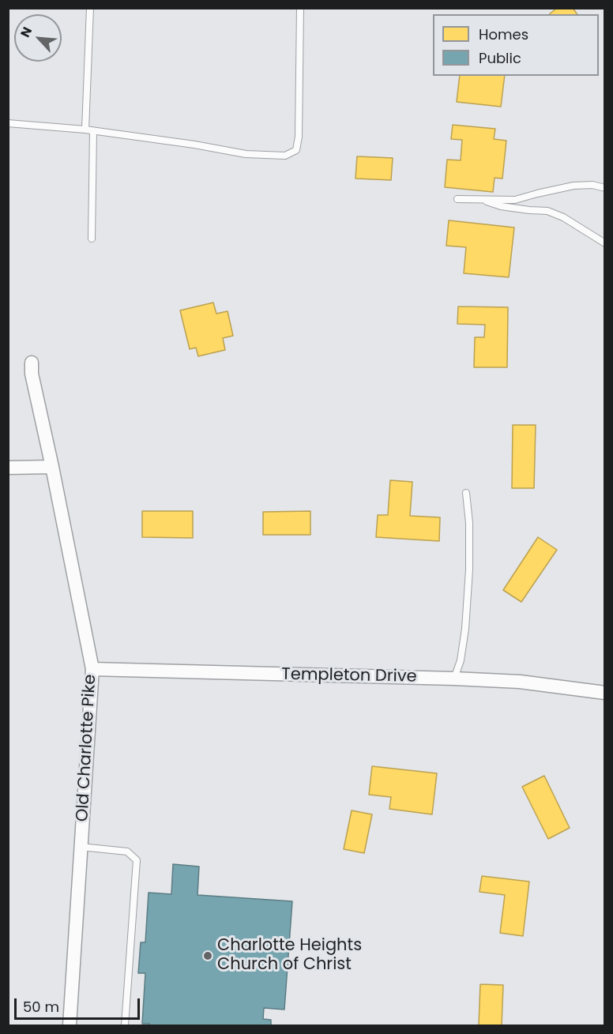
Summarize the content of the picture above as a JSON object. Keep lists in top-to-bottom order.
{
  "streets": {
    "street": ["Templeton Drive", "Old Charlotte Pike"]
  },
  "crossings": [
    ["Templeton Drive", "Old Charlotte Pike"]
  ],
  "places": ["Charlotte Heights Church of Christ"],
  "legend": ["Homes", "Public"],
  "scale_bar": "50 m",
  "north": "top left"
}
